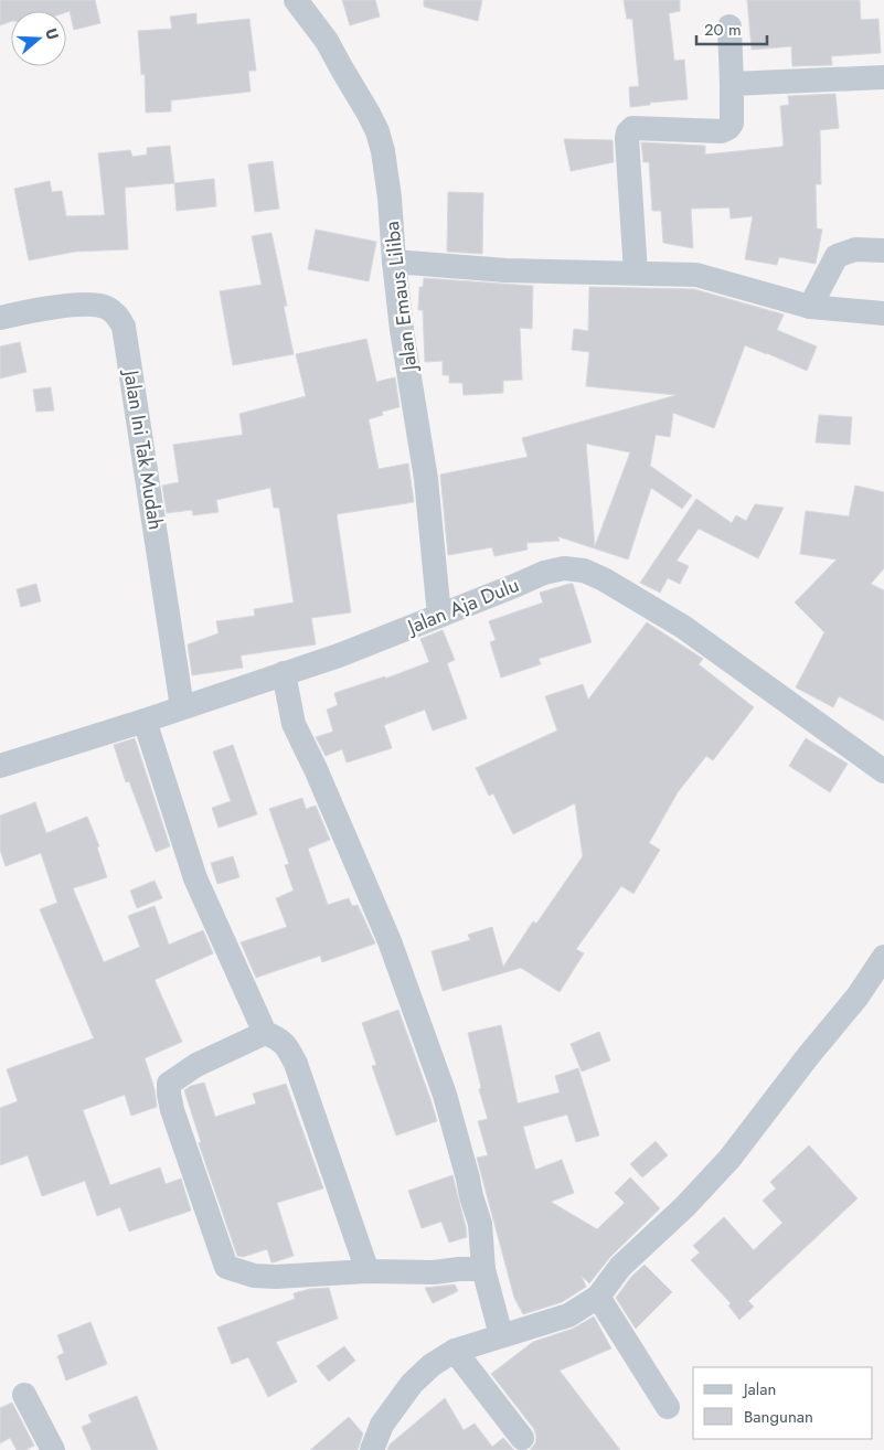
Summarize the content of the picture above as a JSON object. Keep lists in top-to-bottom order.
{
  "streets": {
    "street": ["Jalan Emaus Liliba", "Jalan Ini Tak Mudah", "Jalan Aja Dulu"]
  },
  "crossings": [
    ["Jalan Emaus Liliba", "Jalan Aja Dulu"],
    ["Jalan Ini Tak Mudah", "Jalan Aja Dulu"]
  ],
  "legend": ["Jalan", "Bangunan"],
  "scale_bar": "20 m",
  "north": "right"
}
